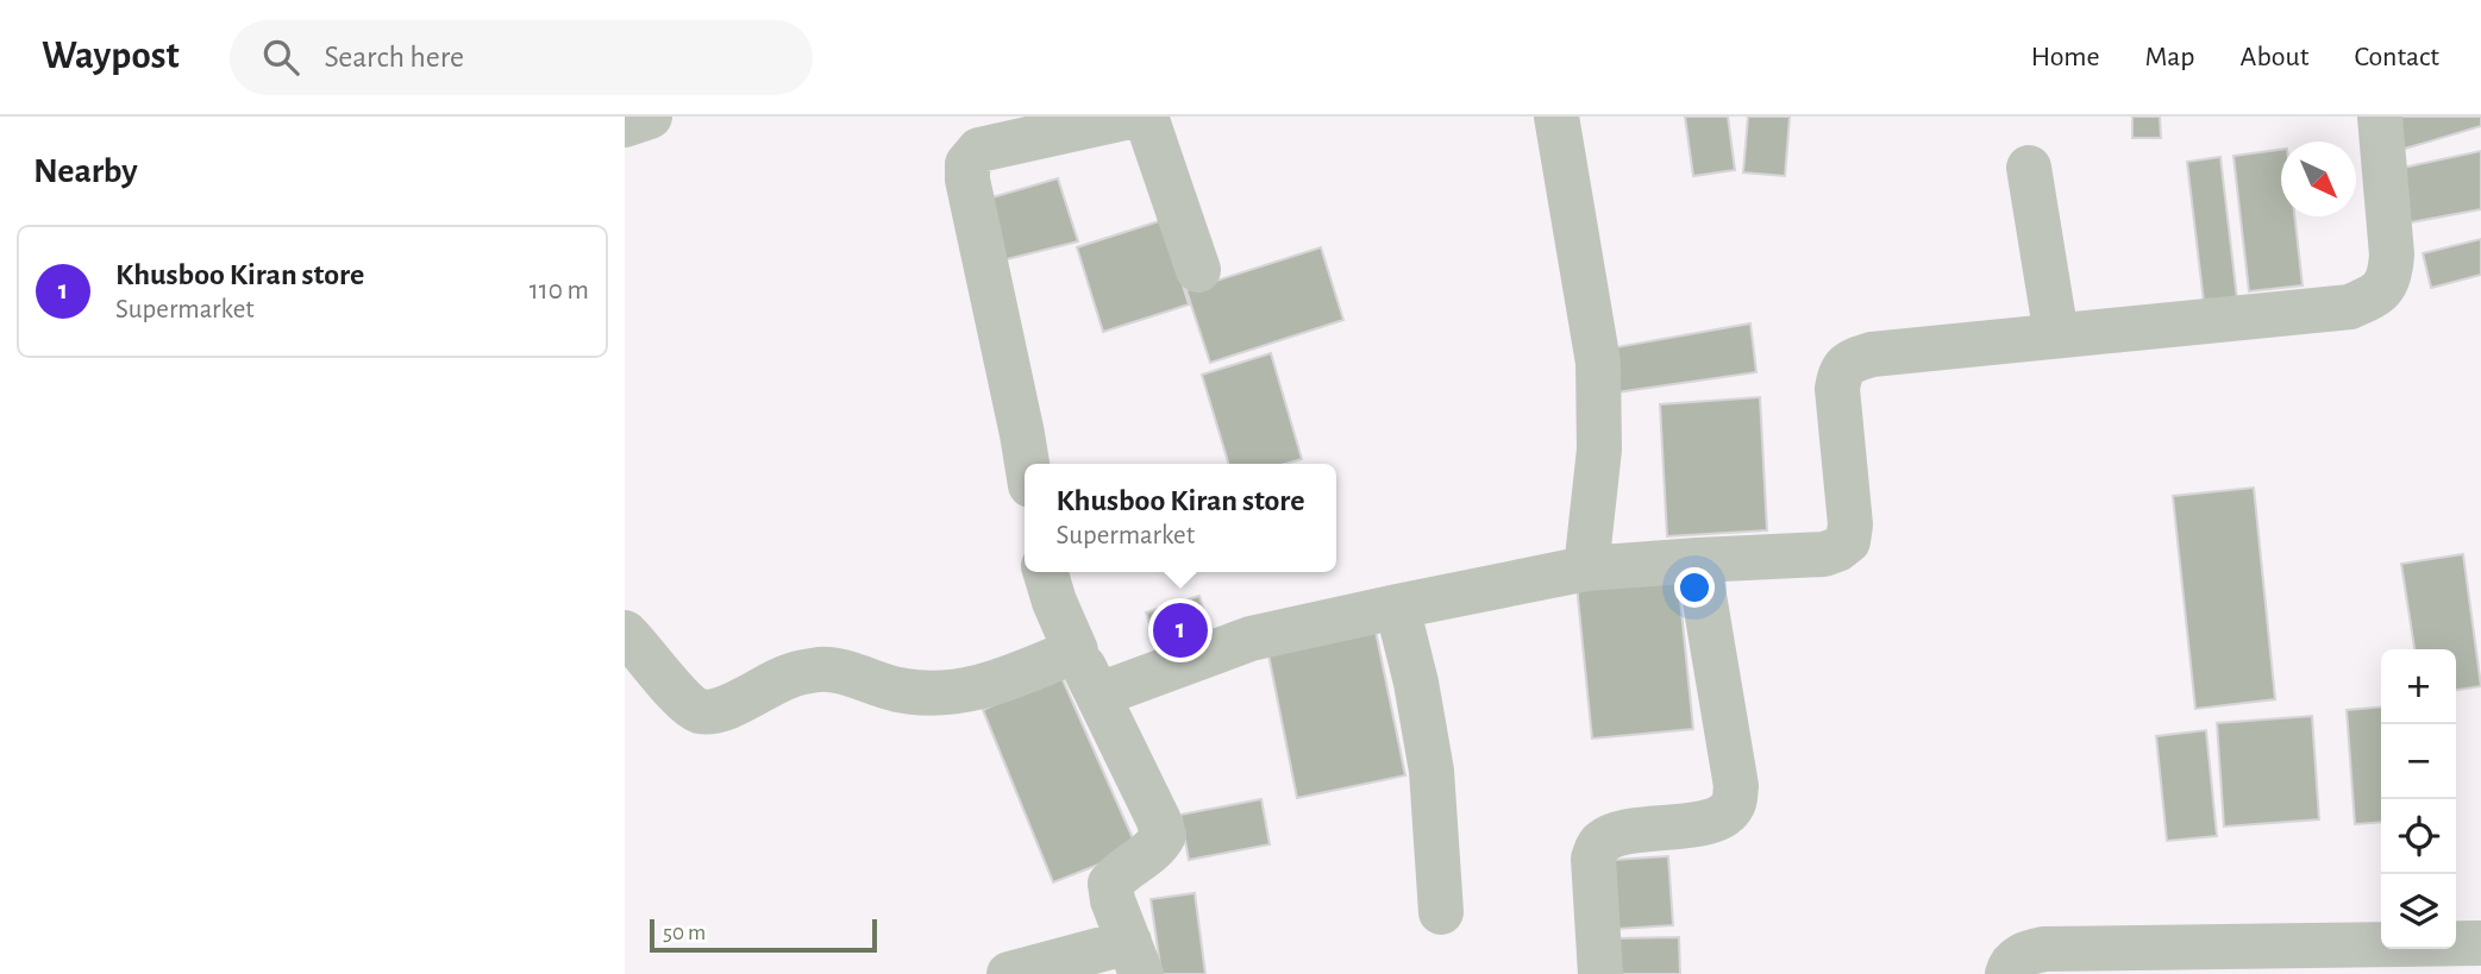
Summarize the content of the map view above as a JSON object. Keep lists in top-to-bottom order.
{
  "scale_bar": "50 m",
  "north": "bottom right",
  "page": {
    "header": "Waypost",
    "search": "Search here",
    "nav": [
      "Home",
      "Map",
      "About",
      "Contact"
    ],
    "heading": "Nearby",
    "list": [
      {
        "mark": "1",
        "name": "Khusboo Kiran store",
        "note": "Supermarket",
        "value": "110 m"
      }
    ],
    "popup": ["Khusboo Kiran store", "Supermarket"],
    "pins": "1",
    "map_buttons": ["+", "−"],
    "scale": "50 m"
  }
}
